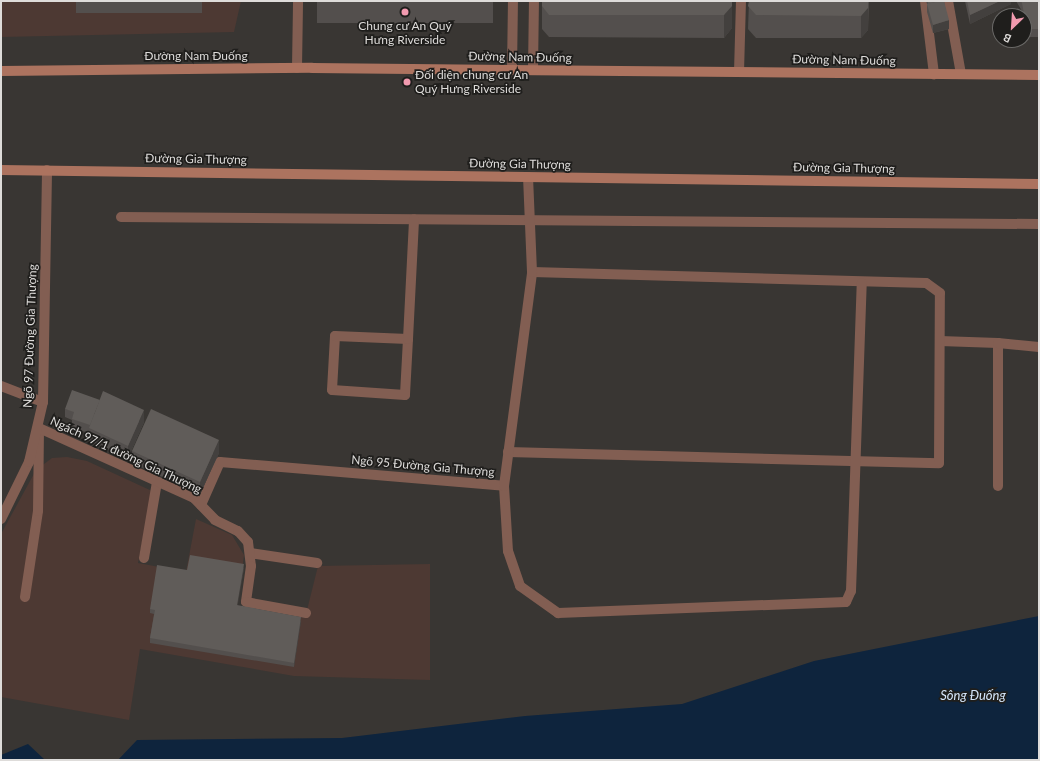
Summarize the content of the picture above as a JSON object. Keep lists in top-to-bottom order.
{
  "streets": {
    "street": [
      "Đường Nam Đuống",
      "Đường Gia Thượng",
      "Ngõ 97 Đường Gia Thượng",
      "Ngách 97/1 đường Gia Thượng",
      "Ngõ 95 Đường Gia Thượng"
    ]
  },
  "crossings": [
    ["Đường Gia Thượng", "Ngõ 97 Đường Gia Thượng"],
    ["Đường Gia Thượng", "Ngõ 95 Đường Gia Thượng"],
    ["Ngõ 97 Đường Gia Thượng", "Ngách 97/1 đường Gia Thượng"],
    ["Ngách 97/1 đường Gia Thượng", "Ngõ 95 Đường Gia Thượng"]
  ],
  "water": ["Sông Đuống"],
  "places": ["Chung cư An Quý Hưng Riverside", "Đối diện chung cư An Quý Hưng Riverside"],
  "north": "bottom left"
}
